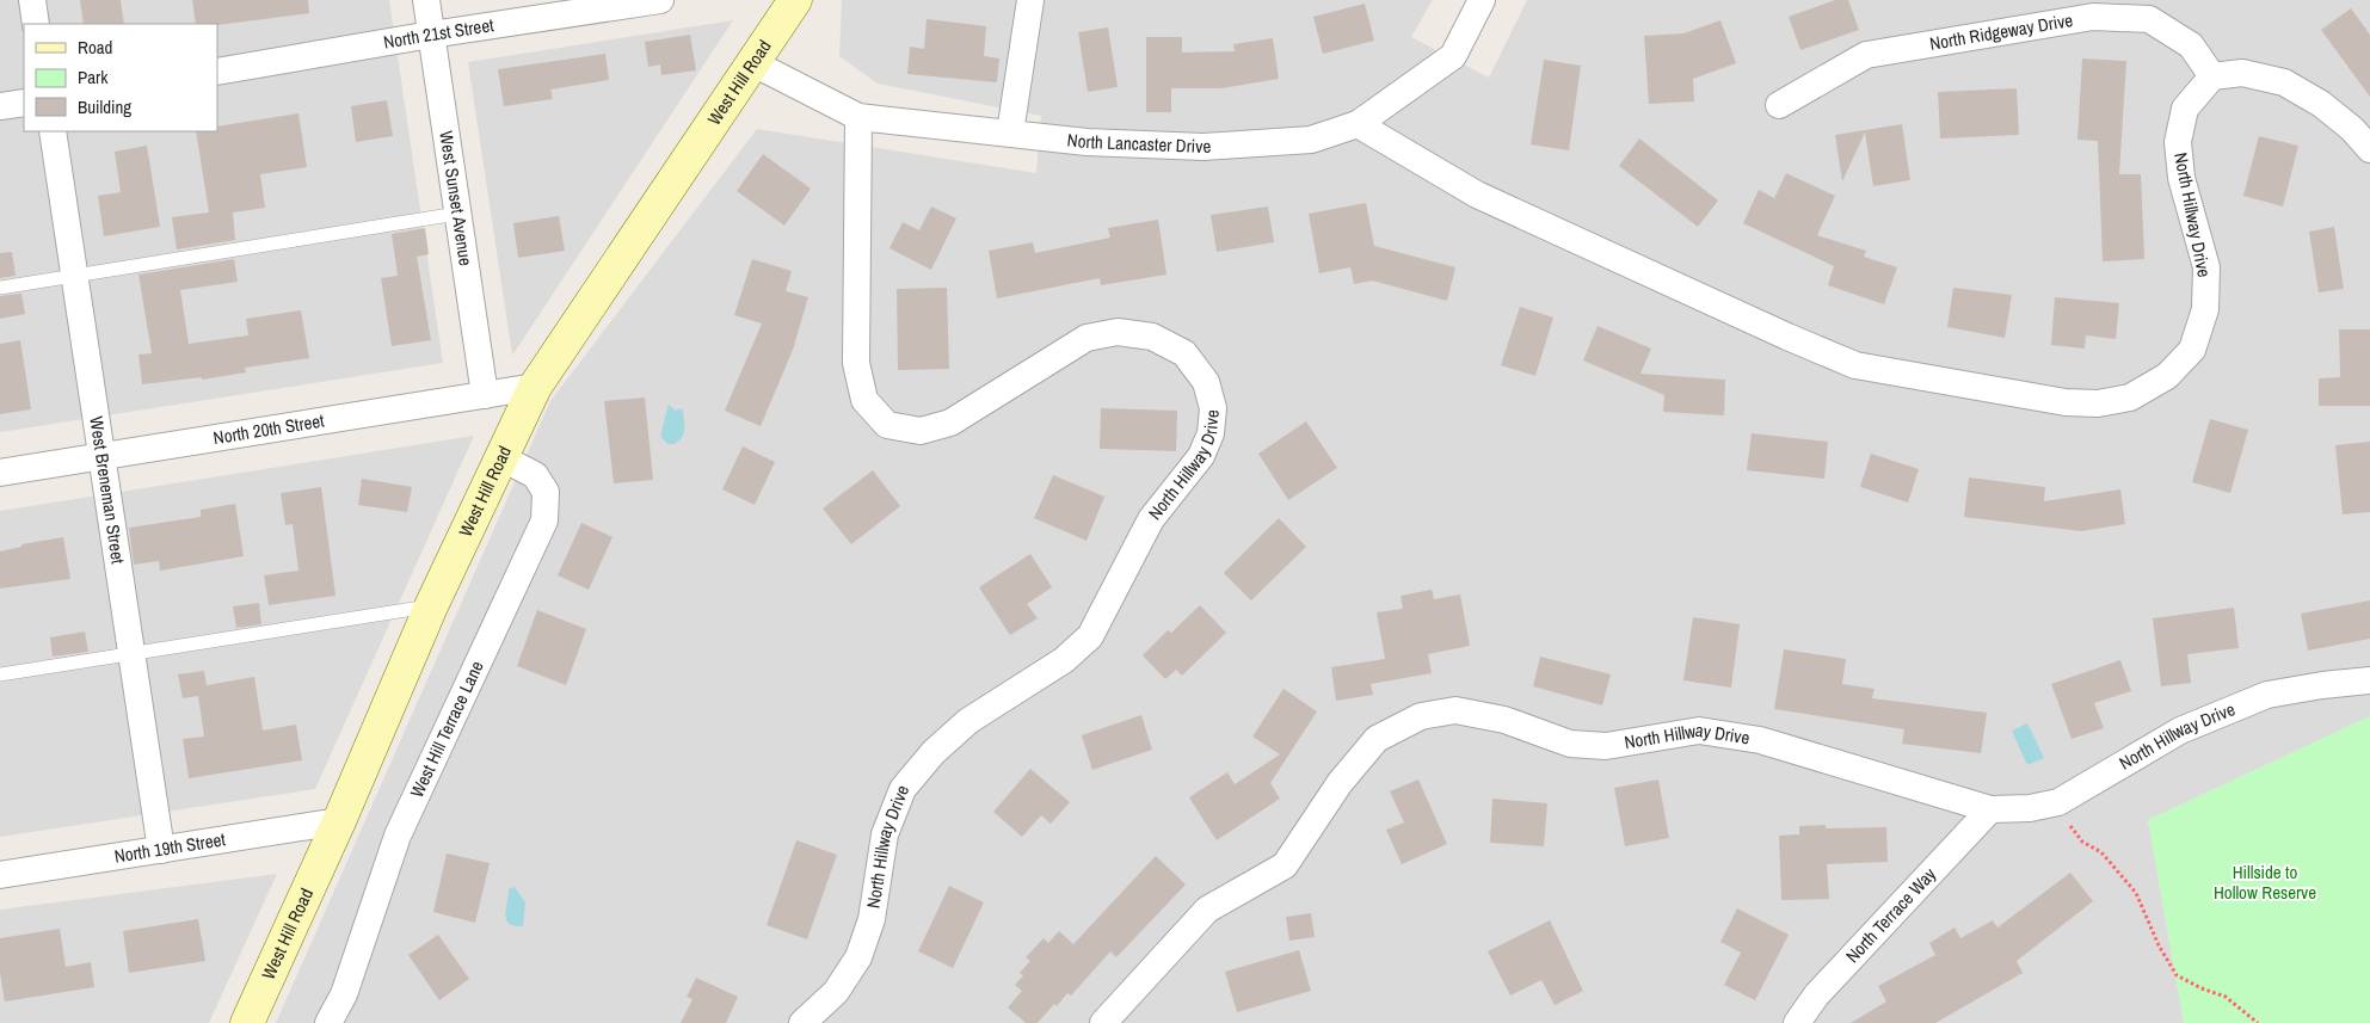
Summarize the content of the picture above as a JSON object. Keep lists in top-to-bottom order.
{
  "streets": {
    "street": [
      "North Ridgeway Drive",
      "North 21st Street",
      "West Hill Road",
      "North Lancaster Drive",
      "West Sunset Avenue",
      "North Hillway Drive",
      "North 20th Street",
      "West Breneman Street",
      "West Hill Terrace Lane",
      "North 19th Street",
      "North Terrace Way"
    ]
  },
  "crossings": [
    ["North Ridgeway Drive", "North Hillway Drive"],
    ["North 21st Street", "West Sunset Avenue"],
    ["West Hill Road", "North Lancaster Drive"],
    ["West Hill Road", "North 20th Street"],
    ["West Hill Road", "West Hill Terrace Lane"],
    ["West Hill Road", "North 19th Street"],
    ["North Lancaster Drive", "North Hillway Drive"],
    ["West Sunset Avenue", "North 20th Street"],
    ["North Hillway Drive", "North Terrace Way"],
    ["North 20th Street", "West Breneman Street"],
    ["West Breneman Street", "North 19th Street"]
  ],
  "parks": ["Hillside to Hollow Reserve"],
  "legend": ["Road", "Park", "Building"]
}
